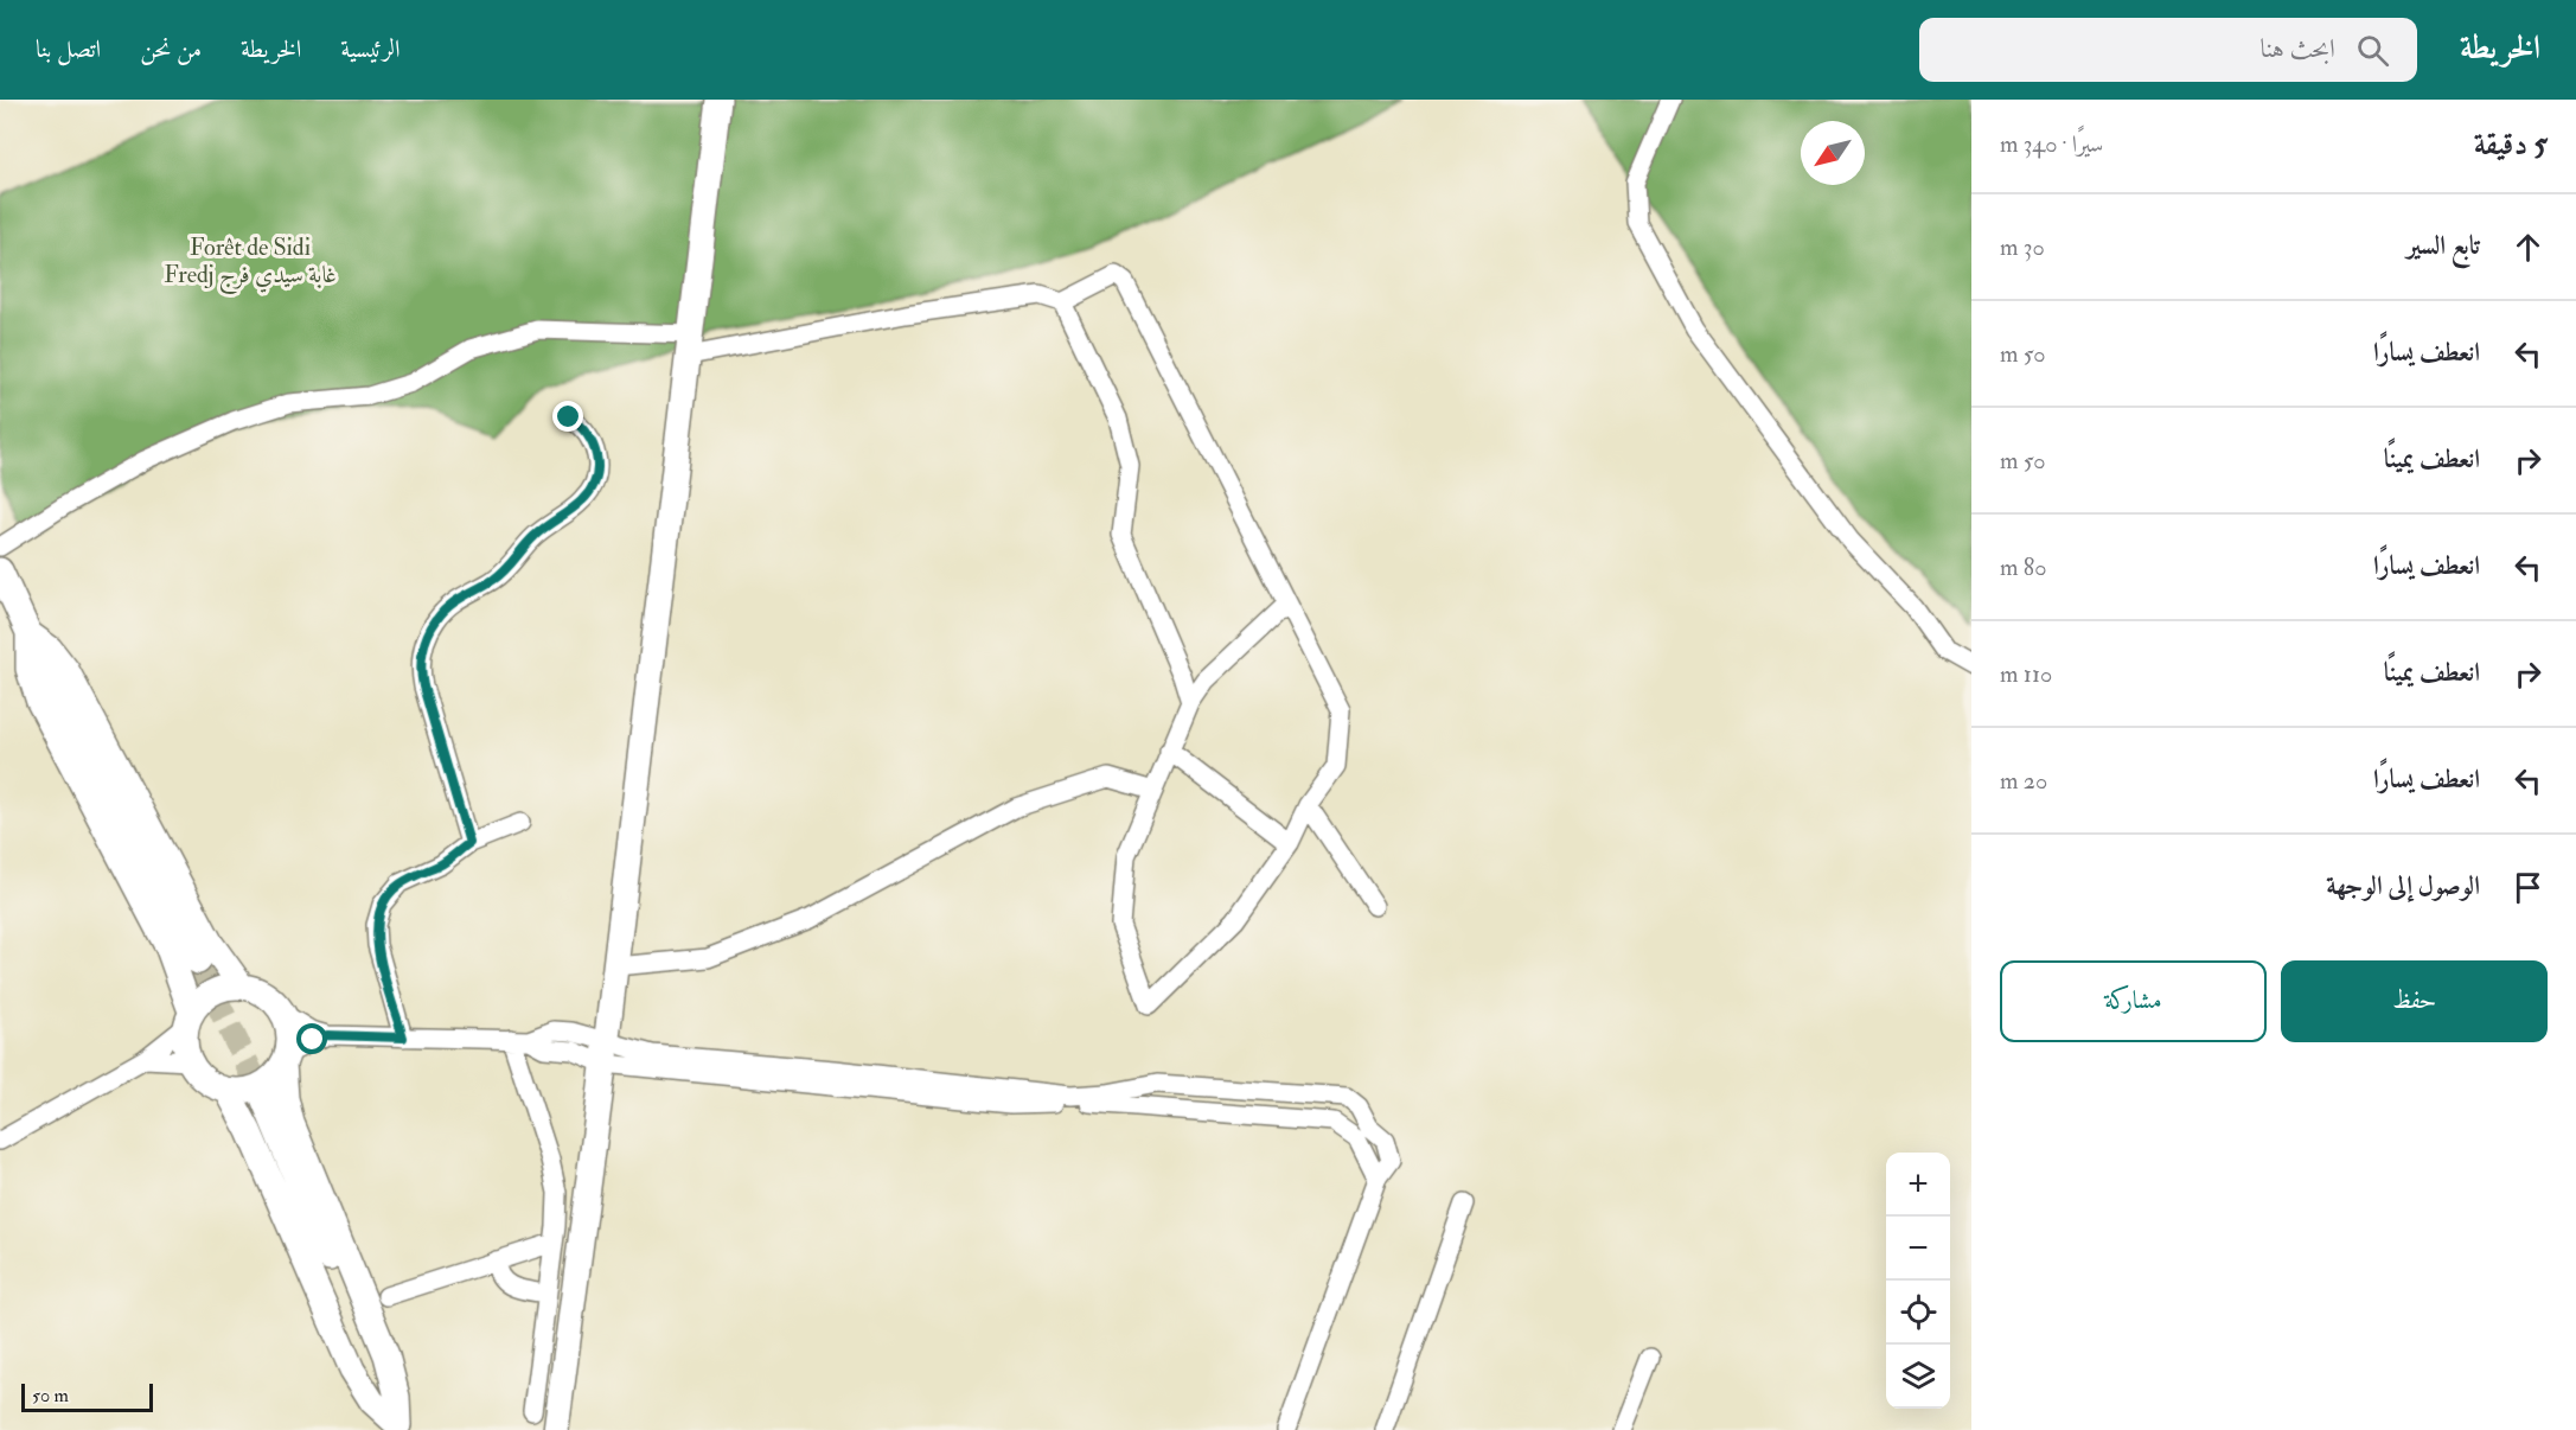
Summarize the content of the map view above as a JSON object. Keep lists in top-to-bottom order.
{
  "parks": ["Forêt de Sidi Fredj غابة سيدي فرج"],
  "scale_bar": "50 m",
  "north": "bottom left",
  "page": {
    "header": "الخريطة",
    "search": "ابحث هنا",
    "nav": [
      "الرئيسية",
      "الخريطة",
      "من نحن",
      "اتصل بنا"
    ],
    "heading": ["5 دقيقة", "سيرًا · 340 m"],
    "list": [
      ["تابع السير", "30 m"],
      ["انعطف يسارًا", "50 m"],
      ["انعطف يمينًا", "50 m"],
      ["انعطف يسارًا", "80 m"],
      ["انعطف يمينًا", "110 m"],
      ["انعطف يسارًا", "20 m"],
      "الوصول إلى الوجهة"
    ],
    "buttons": ["حفظ", "مشاركة"],
    "map_buttons": ["+", "−"],
    "scale": "50 m"
  }
}
